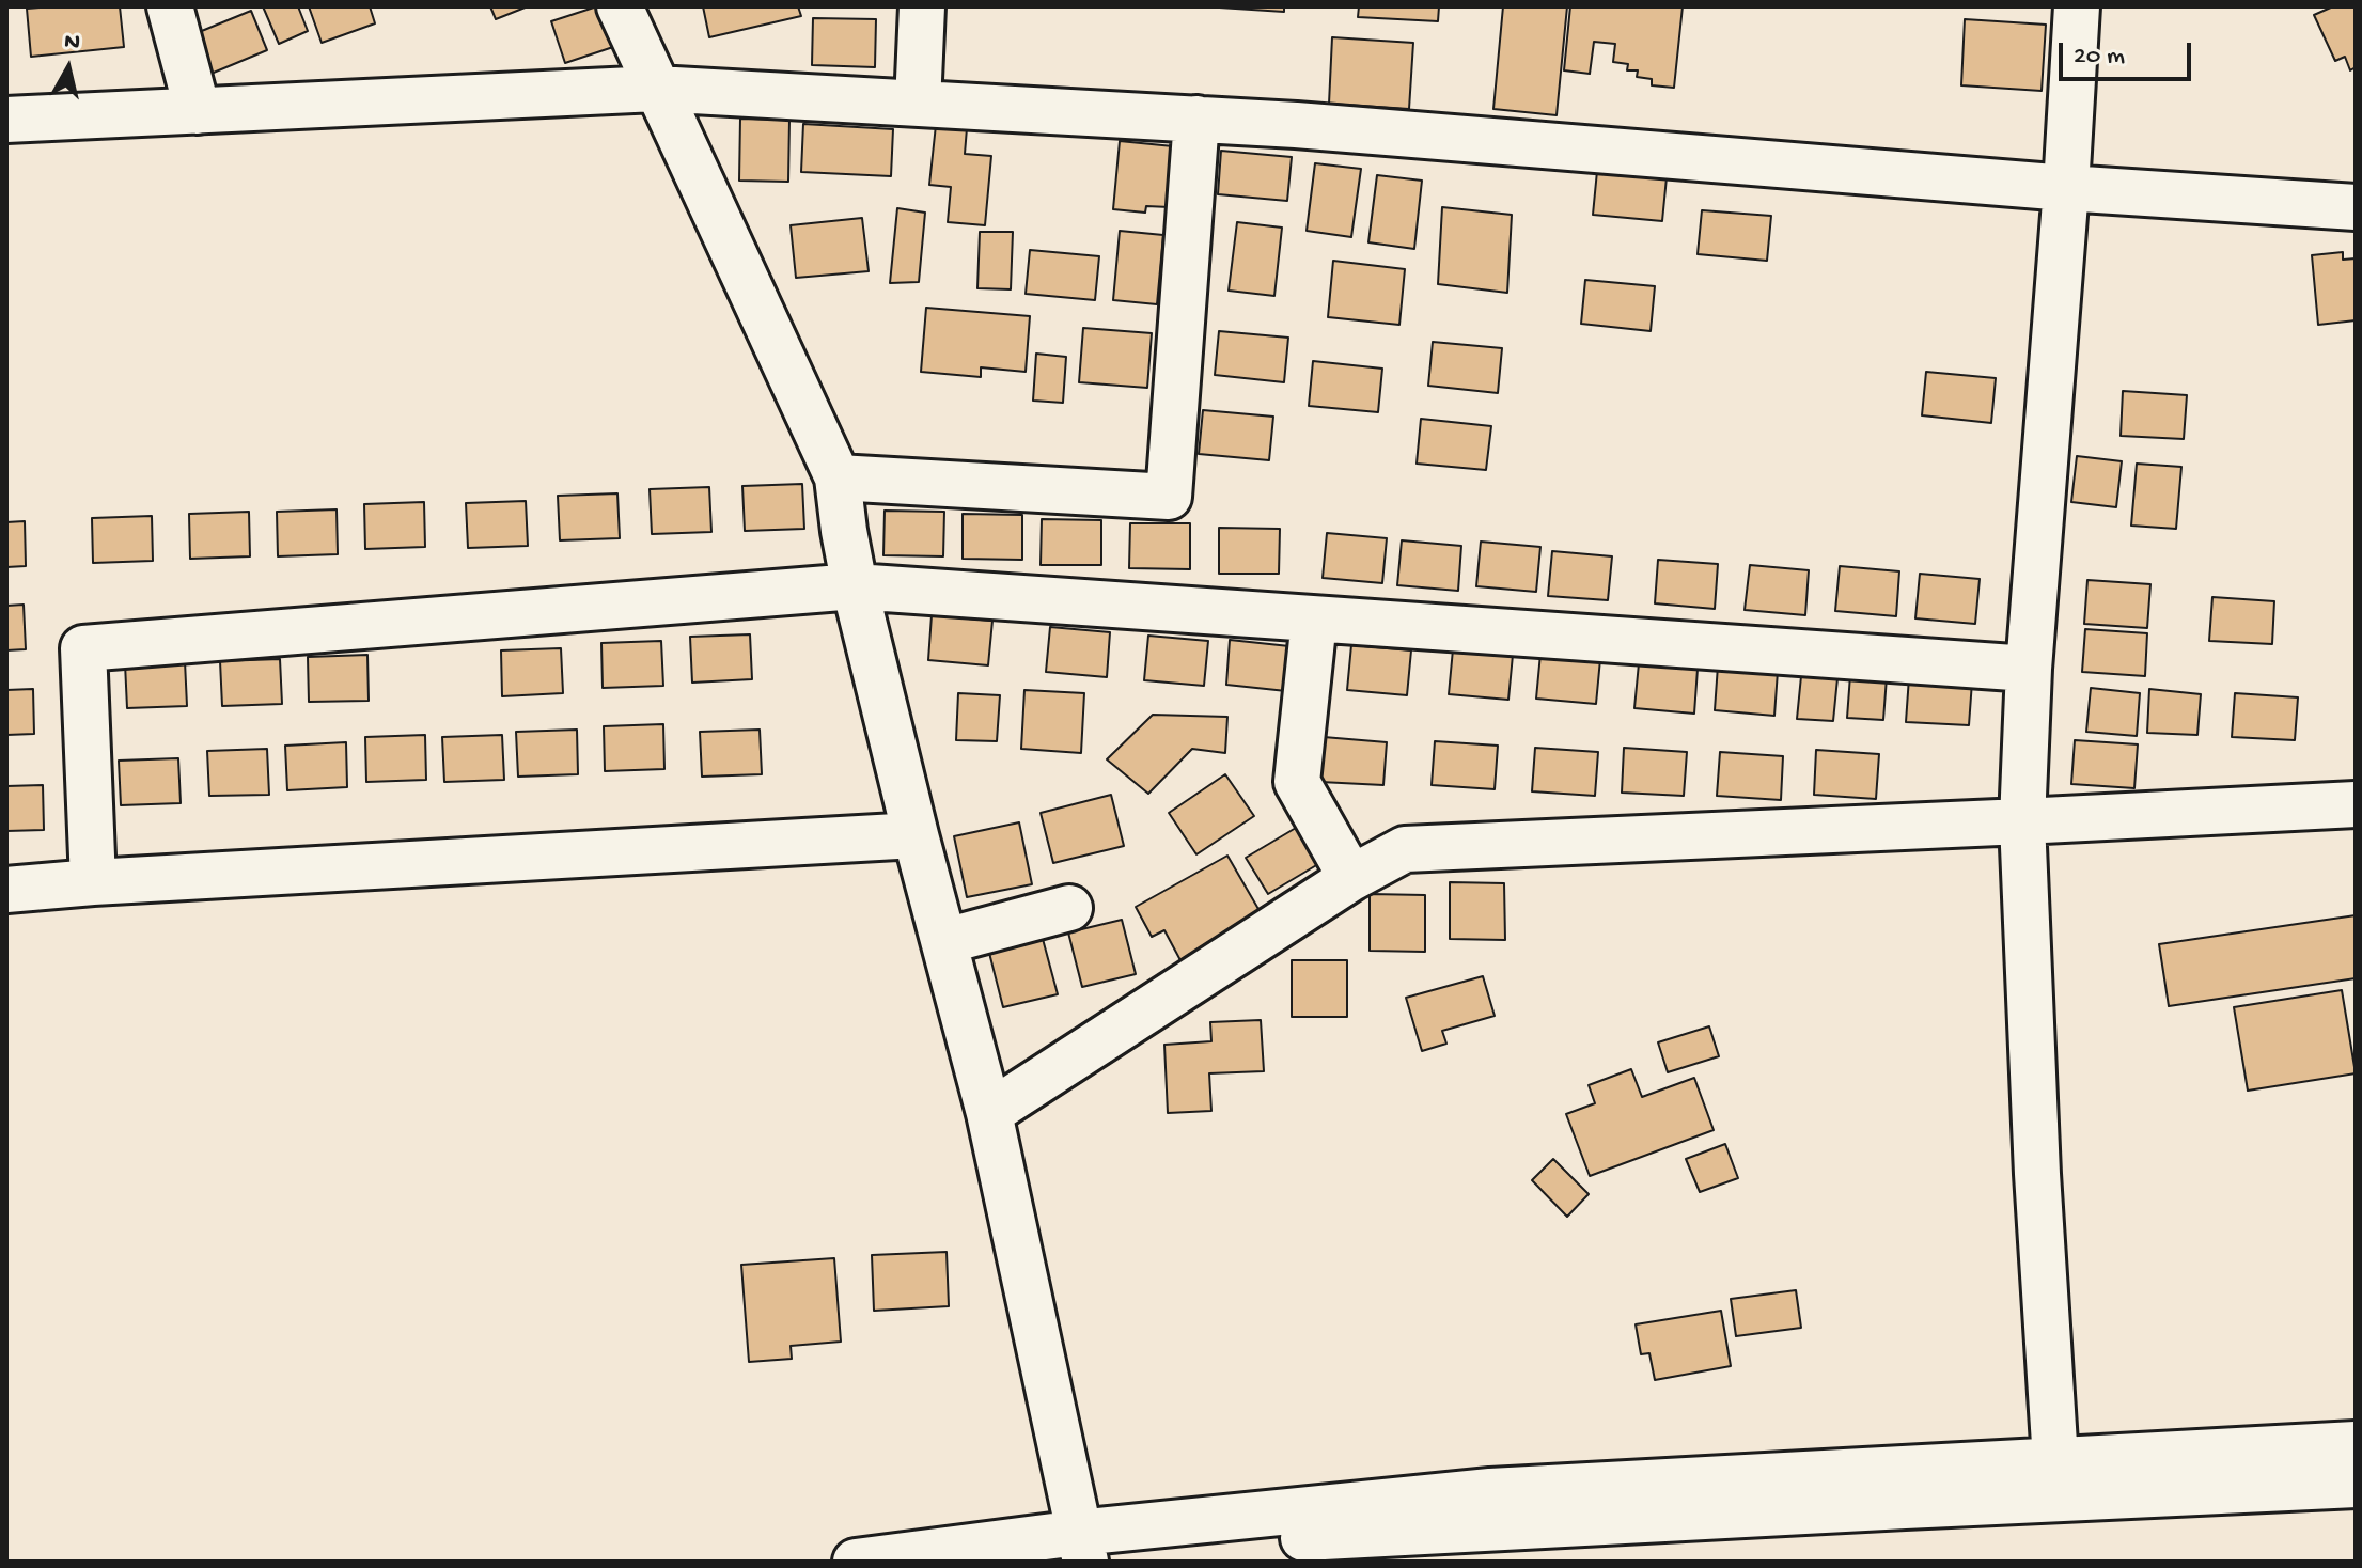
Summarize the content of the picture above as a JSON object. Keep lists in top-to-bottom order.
{
  "scale_bar": "20 m",
  "north": "top"
}
